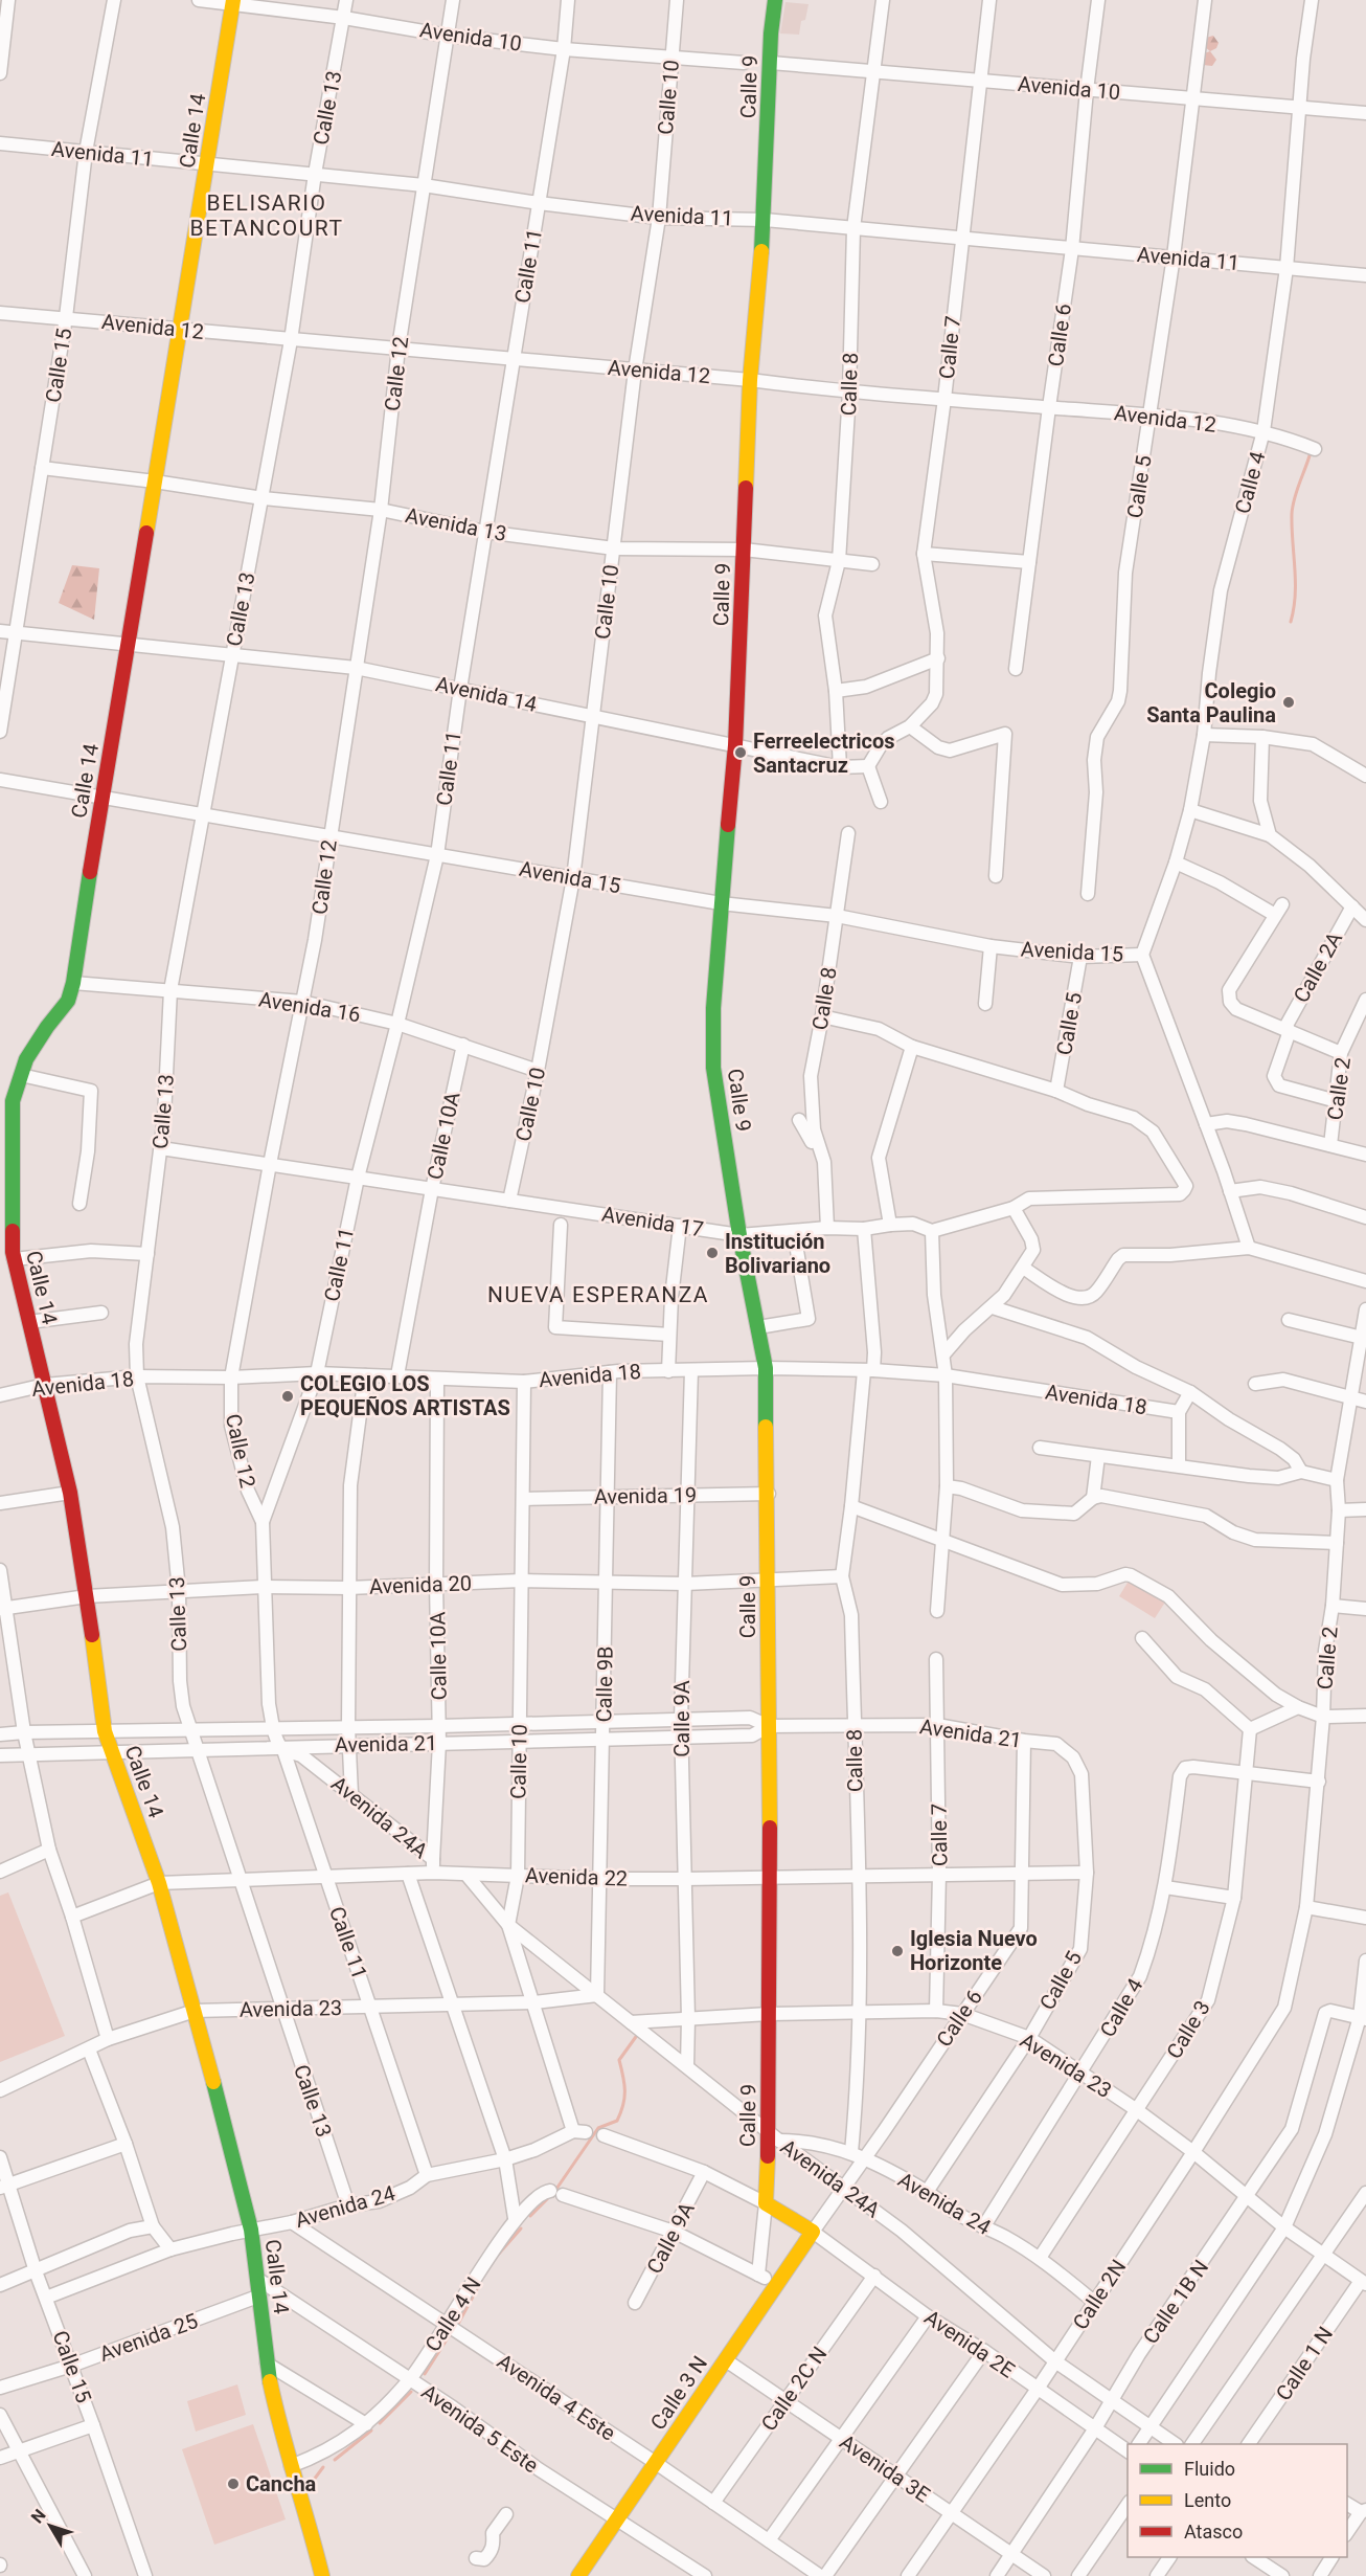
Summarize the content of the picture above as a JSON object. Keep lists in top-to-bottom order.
{
  "streets": {
    "street": [
      "Avenida 10",
      "Calle 9",
      "Calle 10",
      "Calle 13",
      "Calle 14",
      "Avenida 11",
      "Calle 11",
      "Avenida 12",
      "Calle 6",
      "Calle 7",
      "Calle 15",
      "Calle 12",
      "Calle 8",
      "Calle 4",
      "Calle 5",
      "Avenida 13",
      "Avenida 14",
      "Avenida 15",
      "Calle 2A",
      "Avenida 16",
      "Calle 2",
      "Calle 10A",
      "Avenida 17",
      "Avenida 18",
      "Avenida 19",
      "Avenida 20",
      "Calle 9B",
      "Calle 9A",
      "Avenida 21",
      "Avenida 24A",
      "Avenida 22",
      "Avenida 23",
      "Calle 3",
      "Avenida 24",
      "Calle 2N",
      "Calle 1B N",
      "Calle 4 N",
      "Avenida 25",
      "Avenida 2E",
      "Calle 1 N",
      "Calle 2C N",
      "Calle 3 N",
      "Avenida 4 Este",
      "Avenida 5 Este",
      "Avenida 3E"
    ]
  },
  "crossings": [
    ["Avenida 10", "Calle 9"],
    ["Avenida 10", "Calle 10"],
    ["Avenida 10", "Calle 13"],
    ["Avenida 10", "Calle 14"],
    ["Avenida 10", "Calle 11"],
    ["Avenida 10", "Calle 6"],
    ["Avenida 10", "Calle 7"],
    ["Avenida 10", "Calle 12"],
    ["Avenida 10", "Calle 8"],
    ["Avenida 10", "Calle 4"],
    ["Avenida 10", "Calle 5"],
    ["Calle 9", "Avenida 11"],
    ["Calle 9", "Avenida 12"],
    ["Calle 9", "Avenida 13"],
    ["Calle 9", "Avenida 14"],
    ["Calle 9", "Avenida 15"],
    ["Calle 9", "Avenida 17"],
    ["Calle 9", "Avenida 18"],
    ["Calle 9", "Avenida 19"],
    ["Calle 9", "Avenida 20"],
    ["Calle 9", "Avenida 21"],
    ["Calle 9", "Avenida 24A"],
    ["Calle 9", "Avenida 22"],
    ["Calle 9", "Avenida 23"],
    ["Calle 9", "Avenida 24"],
    ["Calle 10", "Avenida 11"],
    ["Calle 10", "Avenida 12"],
    ["Calle 10", "Avenida 13"],
    ["Calle 10", "Avenida 14"],
    ["Calle 10", "Avenida 15"],
    ["Calle 10", "Avenida 16"],
    ["Calle 10", "Avenida 17"],
    ["Calle 10", "Avenida 18"],
    ["Calle 10", "Avenida 19"],
    ["Calle 10", "Avenida 20"],
    ["Calle 10", "Avenida 21"],
    ["Calle 10", "Avenida 24A"],
    ["Calle 10", "Avenida 22"],
    ["Calle 10", "Avenida 23"],
    ["Calle 10", "Avenida 24"],
    ["Calle 13", "Avenida 11"],
    ["Calle 13", "Avenida 12"],
    ["Calle 13", "Avenida 13"],
    ["Calle 13", "Avenida 14"],
    ["Calle 13", "Avenida 15"],
    ["Calle 13", "Avenida 16"],
    ["Calle 13", "Avenida 17"],
    ["Calle 13", "Avenida 18"],
    ["Calle 13", "Avenida 20"],
    ["Calle 13", "Avenida 21"],
    ["Calle 13", "Avenida 22"],
    ["Calle 13", "Avenida 23"],
    ["Calle 13", "Avenida 24"],
    ["Calle 14", "Avenida 11"],
    ["Calle 14", "Avenida 12"],
    ["Calle 14", "Avenida 13"],
    ["Calle 14", "Avenida 14"],
    ["Calle 14", "Avenida 15"],
    ["Calle 14", "Avenida 16"],
    ["Calle 14", "Avenida 18"],
    ["Calle 14", "Avenida 20"],
    ["Calle 14", "Avenida 21"],
    ["Calle 14", "Avenida 22"],
    ["Calle 14", "Avenida 23"],
    ["Calle 14", "Avenida 24"],
    ["Calle 14", "Calle 4 N"],
    ["Calle 14", "Avenida 25"],
    ["Calle 14", "Avenida 5 Este"],
    ["Avenida 11", "Calle 11"],
    ["Avenida 11", "Calle 6"],
    ["Avenida 11", "Calle 7"],
    ["Avenida 11", "Calle 15"],
    ["Avenida 11", "Calle 12"],
    ["Avenida 11", "Calle 8"],
    ["Avenida 11", "Calle 4"],
    ["Avenida 11", "Calle 5"],
    ["Calle 11", "Avenida 12"],
    ["Calle 11", "Calle 12"],
    ["Calle 11", "Avenida 13"],
    ["Calle 11", "Avenida 14"],
    ["Calle 11", "Avenida 15"],
    ["Calle 11", "Avenida 16"],
    ["Calle 11", "Avenida 17"],
    ["Calle 11", "Avenida 18"],
    ["Calle 11", "Avenida 21"],
    ["Calle 11", "Avenida 24A"],
    ["Calle 11", "Avenida 22"],
    ["Calle 11", "Avenida 23"],
    ["Calle 11", "Avenida 24"],
    ["Avenida 12", "Calle 6"],
    ["Avenida 12", "Calle 7"],
    ["Avenida 12", "Calle 15"],
    ["Avenida 12", "Calle 12"],
    ["Avenida 12", "Calle 8"],
    ["Avenida 12", "Calle 4"],
    ["Avenida 12", "Calle 5"],
    ["Calle 6", "Calle 8"],
    ["Calle 6", "Avenida 21"],
    ["Calle 6", "Avenida 24A"],
    ["Calle 6", "Avenida 22"],
    ["Calle 6", "Avenida 23"],
    ["Calle 6", "Avenida 24"],
    ["Calle 6", "Avenida 2E"],
    ["Calle 6", "Calle 3 N"],
    ["Calle 7", "Avenida 21"],
    ["Calle 7", "Avenida 22"],
    ["Calle 7", "Avenida 23"],
    ["Calle 15", "Avenida 13"],
    ["Calle 15", "Avenida 14"],
    ["Calle 15", "Avenida 24"],
    ["Calle 15", "Avenida 25"],
    ["Calle 12", "Avenida 13"],
    ["Calle 12", "Avenida 14"],
    ["Calle 12", "Avenida 15"],
    ["Calle 12", "Avenida 16"],
    ["Calle 12", "Avenida 17"],
    ["Calle 12", "Avenida 18"],
    ["Calle 12", "Avenida 20"],
    ["Calle 12", "Avenida 21"],
    ["Calle 12", "Avenida 24A"],
    ["Calle 8", "Avenida 13"],
    ["Calle 8", "Avenida 14"],
    ["Calle 8", "Avenida 15"],
    ["Calle 8", "Avenida 17"],
    ["Calle 8", "Avenida 18"],
    ["Calle 8", "Avenida 20"],
    ["Calle 8", "Avenida 21"],
    ["Calle 8", "Avenida 22"],
    ["Calle 8", "Avenida 23"],
    ["Calle 8", "Avenida 24"],
    ["Calle 4", "Avenida 15"],
    ["Calle 4", "Avenida 23"],
    ["Calle 4", "Calle 3"],
    ["Calle 4", "Avenida 24"],
    ["Calle 5", "Avenida 15"],
    ["Calle 5", "Avenida 17"],
    ["Calle 5", "Avenida 21"],
    ["Calle 5", "Avenida 22"],
    ["Calle 5", "Avenida 23"],
    ["Calle 5", "Avenida 24"],
    ["Calle 2A", "Calle 2"],
    ["Avenida 16", "Calle 10A"],
    ["Calle 2", "Calle 2N"],
    ["Calle 10A", "Avenida 17"],
    ["Calle 10A", "Avenida 18"],
    ["Calle 10A", "Avenida 20"],
    ["Calle 10A", "Avenida 21"],
    ["Calle 10A", "Avenida 24A"],
    ["Avenida 18", "Calle 9B"],
    ["Avenida 18", "Calle 9A"],
    ["Avenida 19", "Calle 9B"],
    ["Avenida 19", "Calle 9A"],
    ["Avenida 20", "Calle 9B"],
    ["Avenida 20", "Calle 9A"],
    ["Calle 9B", "Avenida 21"],
    ["Calle 9B", "Avenida 24A"],
    ["Calle 9B", "Avenida 22"],
    ["Calle 9B", "Avenida 23"],
    ["Calle 9A", "Avenida 21"],
    ["Calle 9A", "Avenida 24A"],
    ["Calle 9A", "Avenida 22"],
    ["Calle 9A", "Avenida 23"],
    ["Avenida 21", "Avenida 24A"],
    ["Avenida 24A", "Avenida 22"],
    ["Avenida 24A", "Avenida 23"],
    ["Avenida 24A", "Avenida 24"],
    ["Avenida 24A", "Calle 2N"],
    ["Avenida 24A", "Calle 1B N"],
    ["Avenida 23", "Calle 3"],
    ["Avenida 23", "Calle 2N"],
    ["Avenida 23", "Calle 1B N"],
    ["Avenida 23", "Calle 1 N"],
    ["Calle 3", "Avenida 24"],
    ["Avenida 24", "Calle 2N"],
    ["Avenida 24", "Avenida 4 Este"],
    ["Calle 2N", "Avenida 2E"],
    ["Calle 2N", "Avenida 3E"],
    ["Calle 1B N", "Avenida 2E"],
    ["Calle 1B N", "Avenida 3E"],
    ["Calle 4 N", "Avenida 4 Este"],
    ["Calle 4 N", "Avenida 5 Este"],
    ["Avenida 2E", "Calle 2C N"],
    ["Avenida 2E", "Calle 3 N"],
    ["Calle 2C N", "Avenida 4 Este"],
    ["Calle 2C N", "Avenida 3E"],
    ["Calle 3 N", "Avenida 4 Este"],
    ["Calle 3 N", "Avenida 5 Este"],
    ["Calle 3 N", "Avenida 3E"]
  ],
  "districts": ["BELISARIO BETANCOURT", "NUEVA ESPERANZA"],
  "places": [
    "Colegio Santa Paulina",
    "Ferreelectricos Santacruz",
    "Institución Bolivariano",
    "COLEGIO LOS PEQUEÑOS ARTISTAS",
    "Iglesia Nuevo Horizonte",
    "Cancha"
  ],
  "legend": ["Fluido", "Lento", "Atasco"],
  "north": "top left"
}
